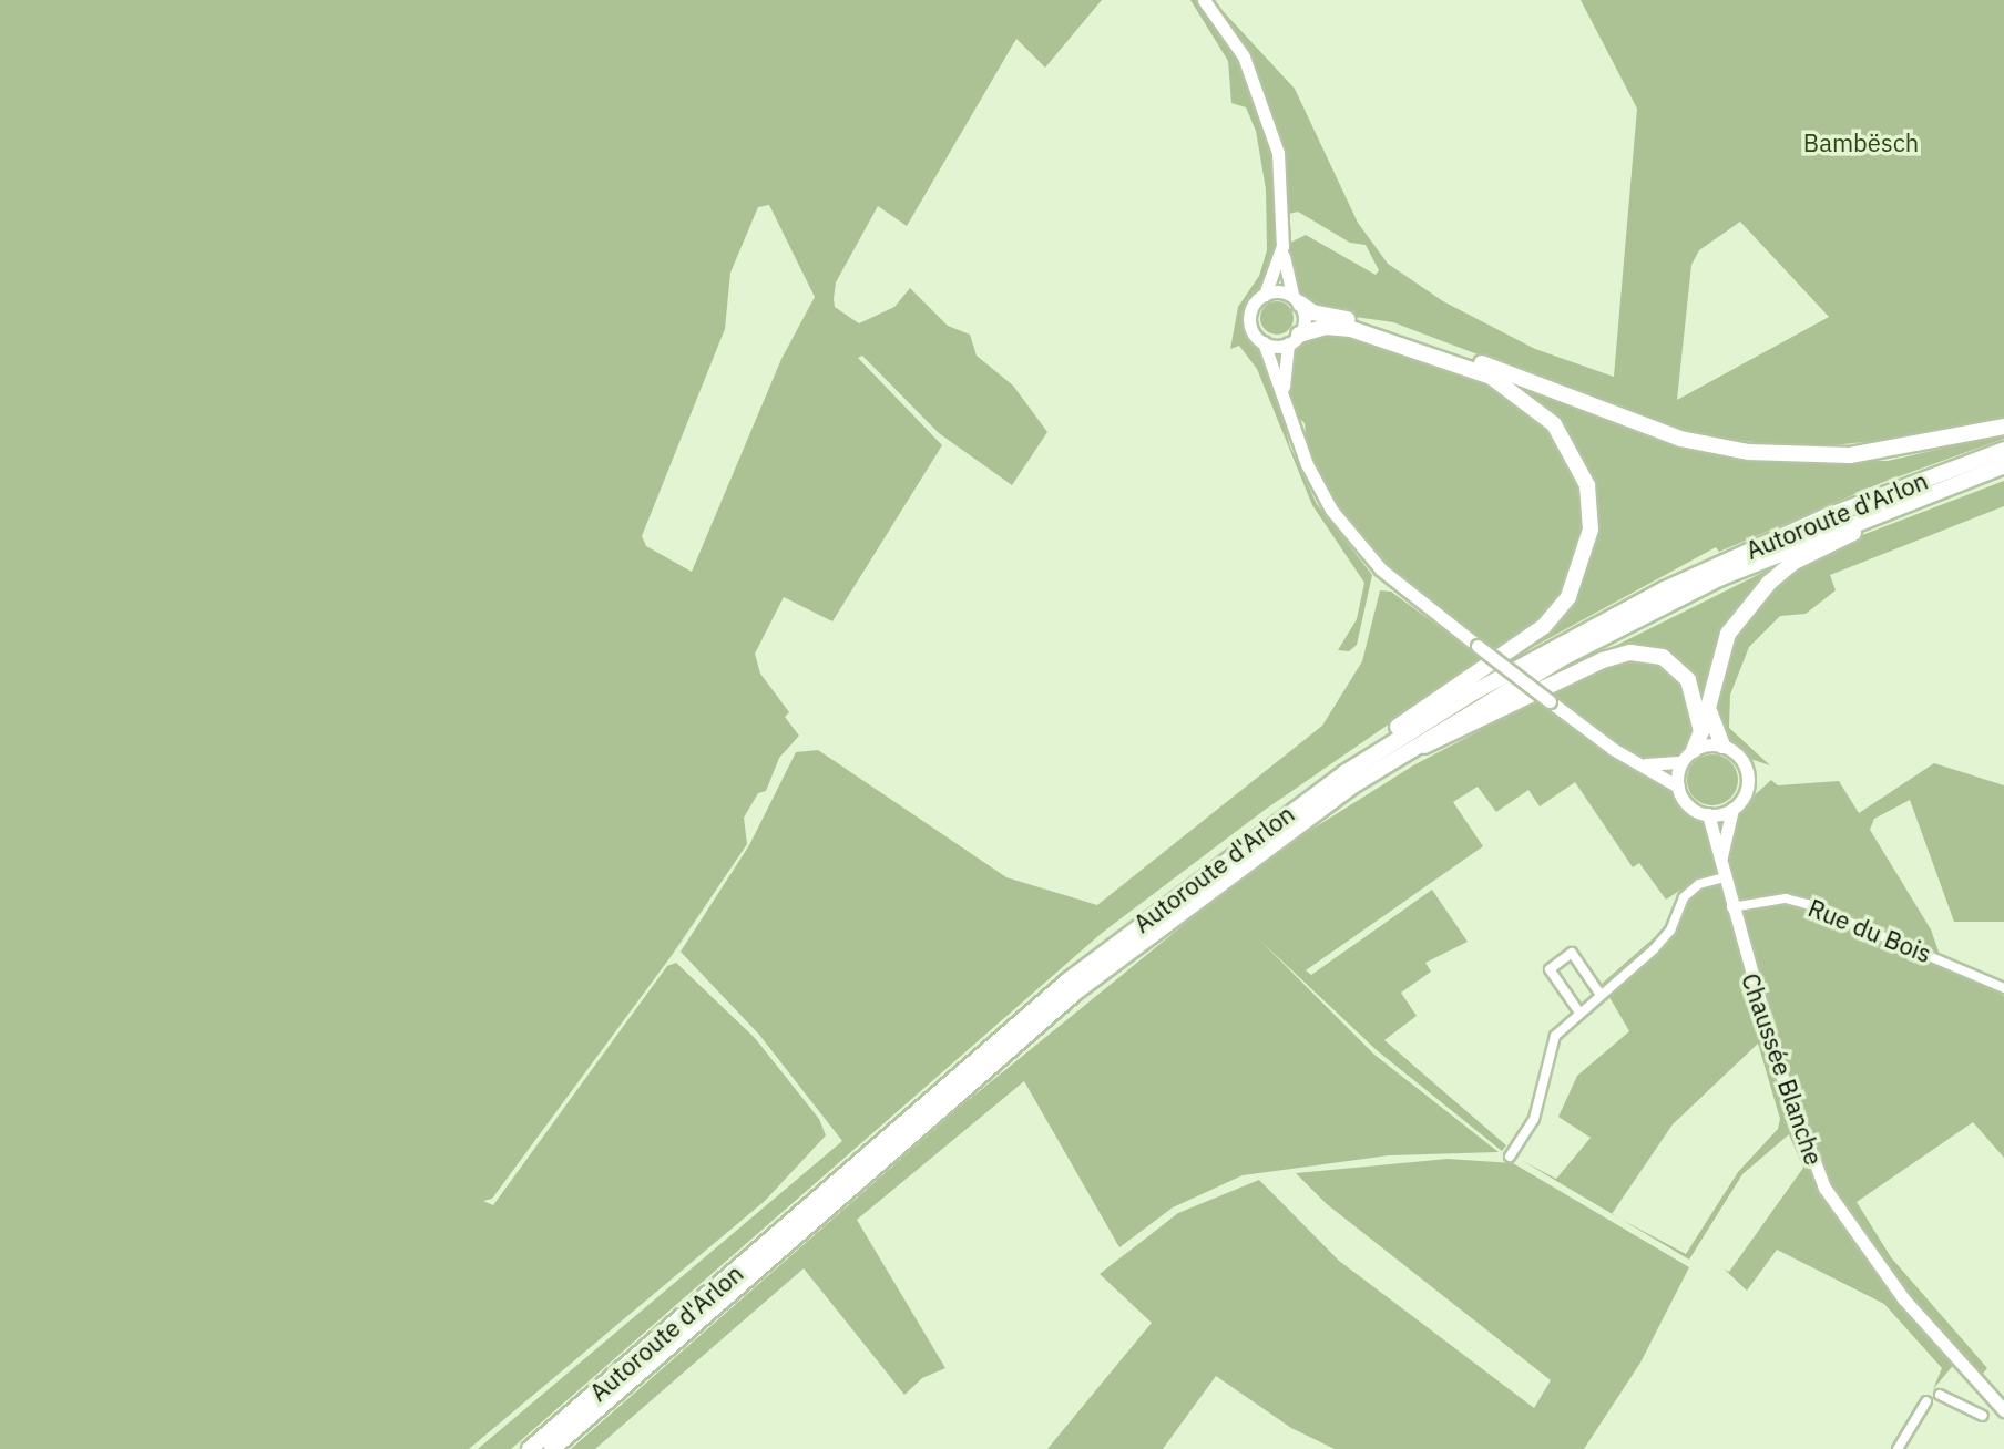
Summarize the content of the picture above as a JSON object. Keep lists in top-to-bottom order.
{
  "streets": {
    "highway": ["Autoroute d'Arlon"],
    "main road": ["Chaussée Blanche"],
    "street": ["Rue du Bois"]
  },
  "crossings": [
    ["Rue du Bois", "Chaussée Blanche"]
  ],
  "parks": ["Bambësch"]
}
